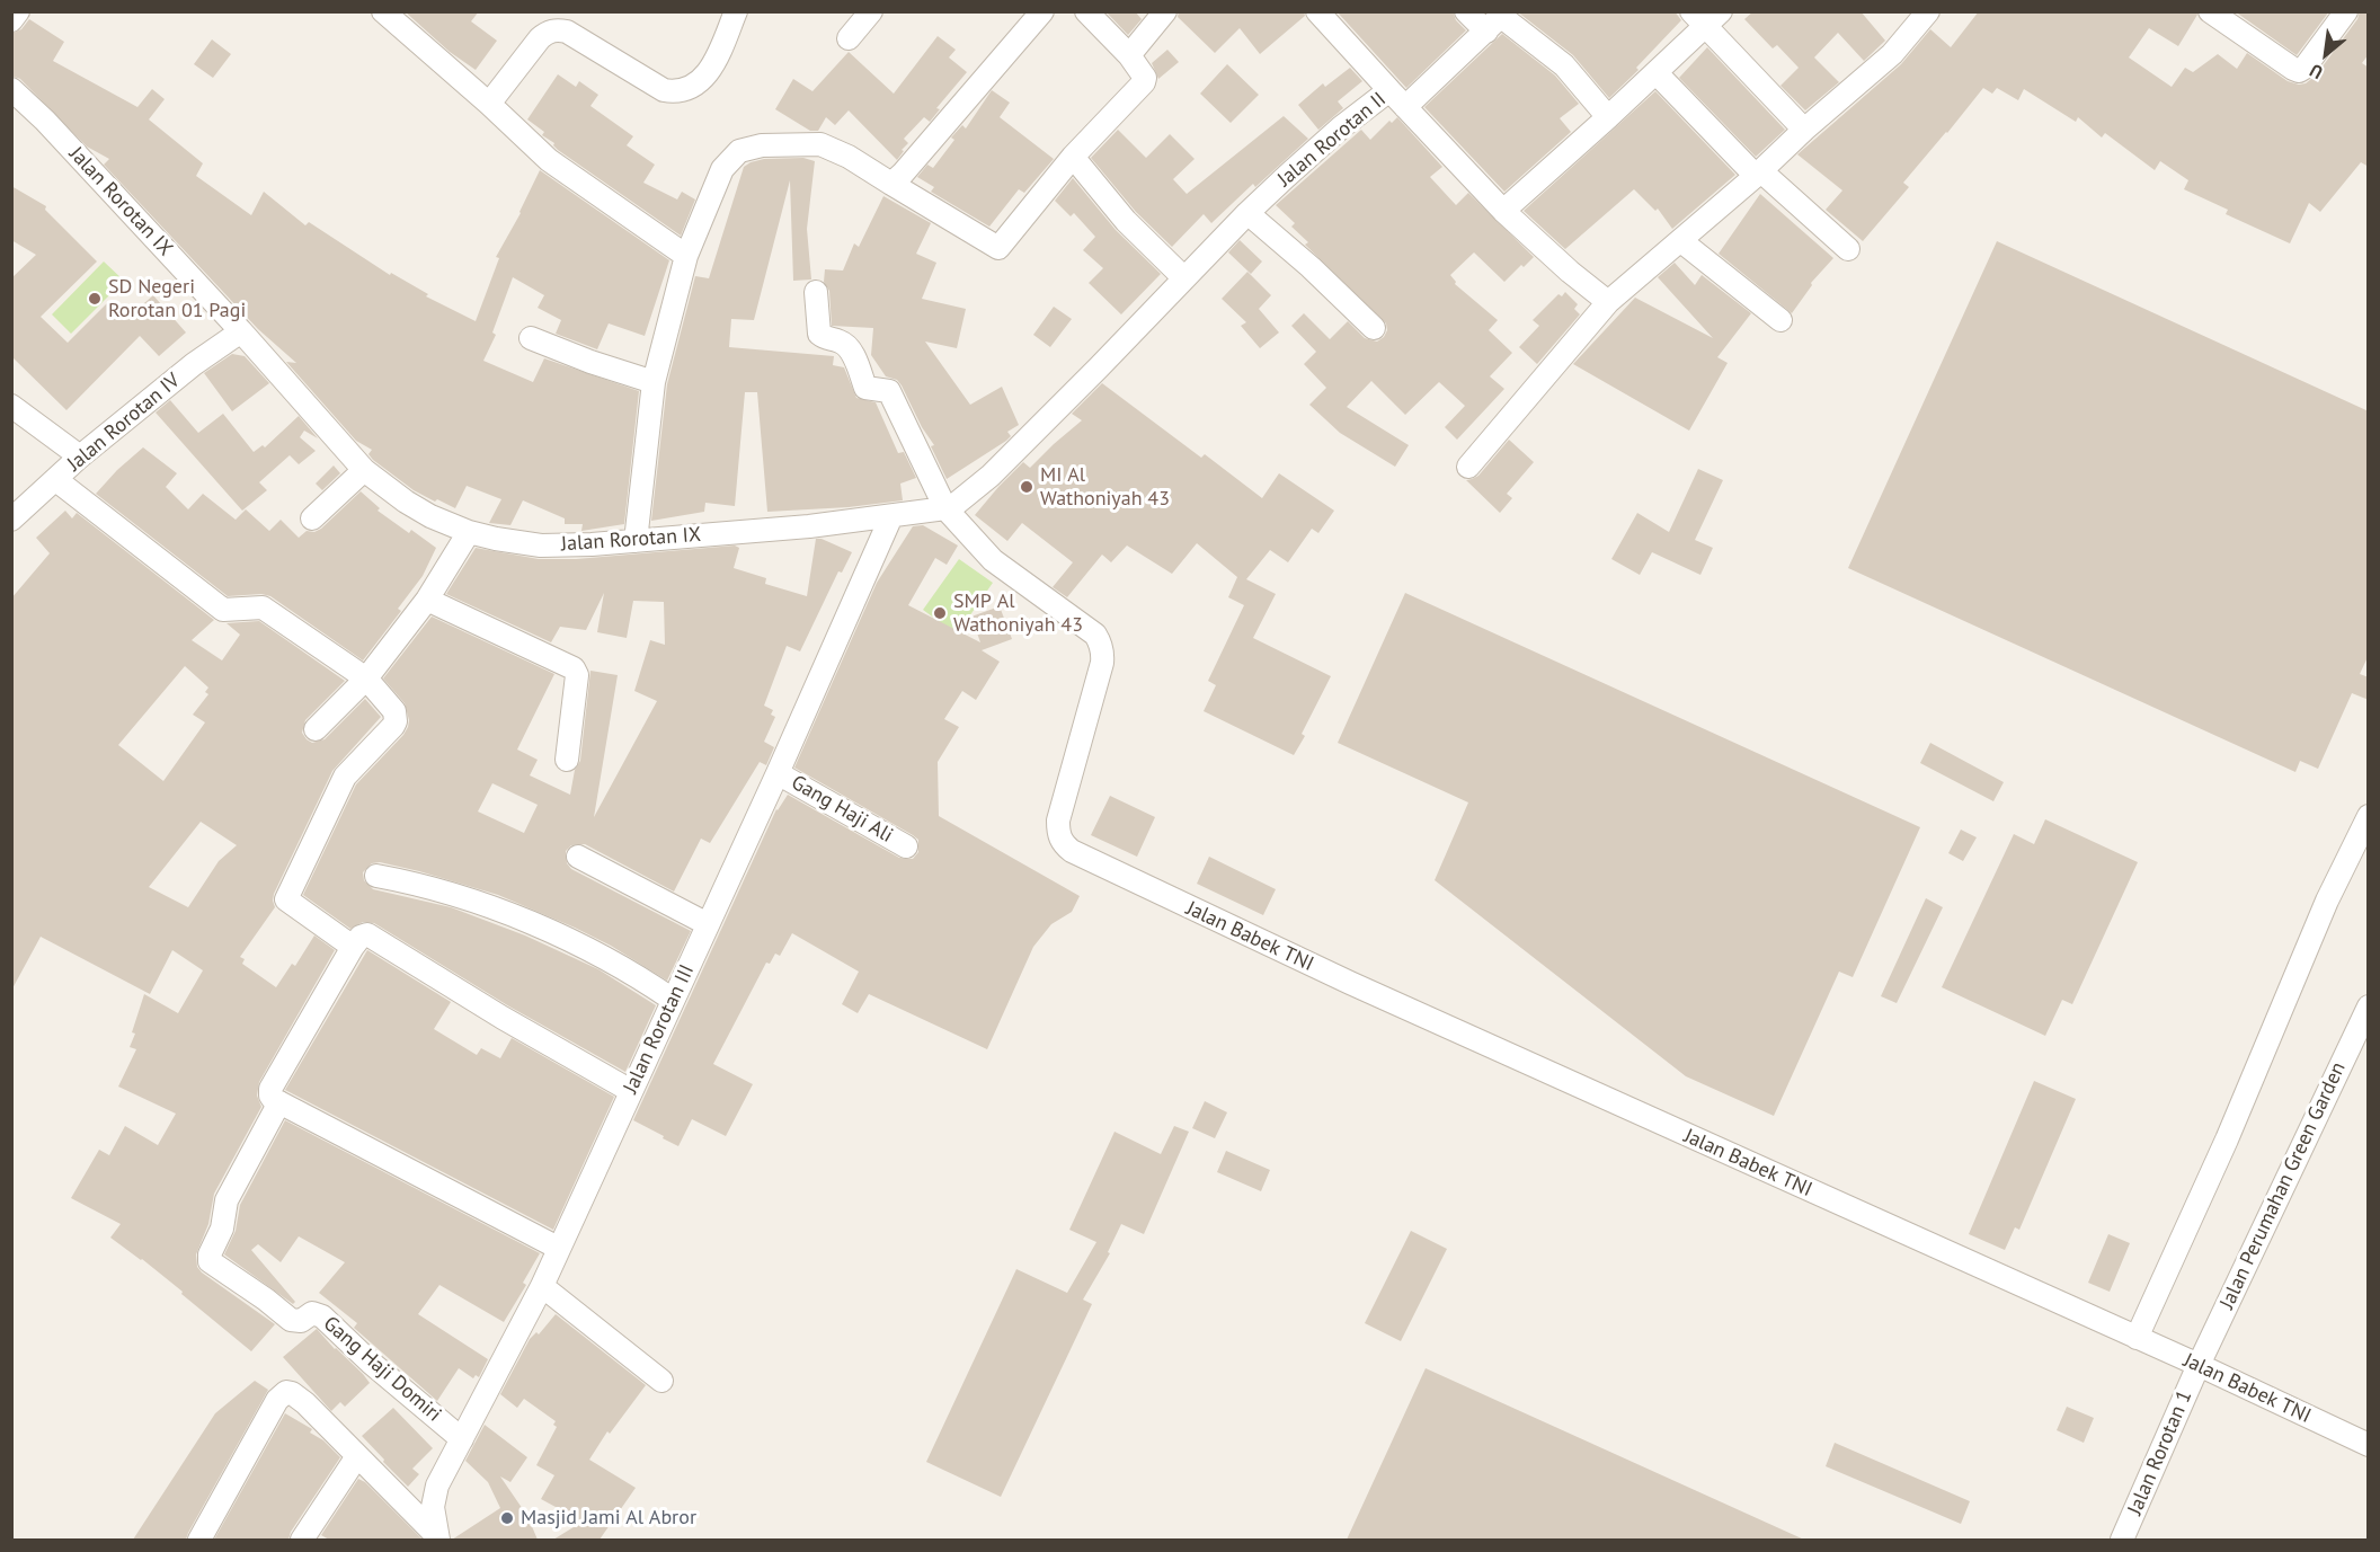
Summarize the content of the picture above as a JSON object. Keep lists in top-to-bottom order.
{
  "streets": {
    "street": [
      "Jalan Rorotan II",
      "Jalan Rorotan IX",
      "Jalan Rorotan IV",
      "Gang Haji Ali",
      "Jalan Babek TNI",
      "Jalan Rorotan III",
      "Jalan Perumahan Green Garden",
      "Gang Haji Domiri",
      "Jalan Rorotan 1"
    ]
  },
  "crossings": [
    ["Jalan Rorotan II", "Jalan Rorotan IX"],
    ["Jalan Rorotan II", "Jalan Babek TNI"],
    ["Jalan Rorotan IX", "Jalan Rorotan IV"],
    ["Jalan Rorotan IX", "Jalan Babek TNI"],
    ["Jalan Rorotan IX", "Jalan Rorotan III"],
    ["Gang Haji Ali", "Jalan Rorotan III"],
    ["Jalan Babek TNI", "Jalan Perumahan Green Garden"],
    ["Jalan Babek TNI", "Jalan Rorotan 1"],
    ["Jalan Rorotan III", "Gang Haji Domiri"],
    ["Jalan Perumahan Green Garden", "Jalan Rorotan 1"]
  ],
  "places": [
    "SD Negeri Rorotan 01 Pagi",
    "MI Al Wathoniyah 43",
    "SMP Al Wathoniyah 43",
    "Masjid Jami Al Abror"
  ],
  "north": "bottom left"
}
